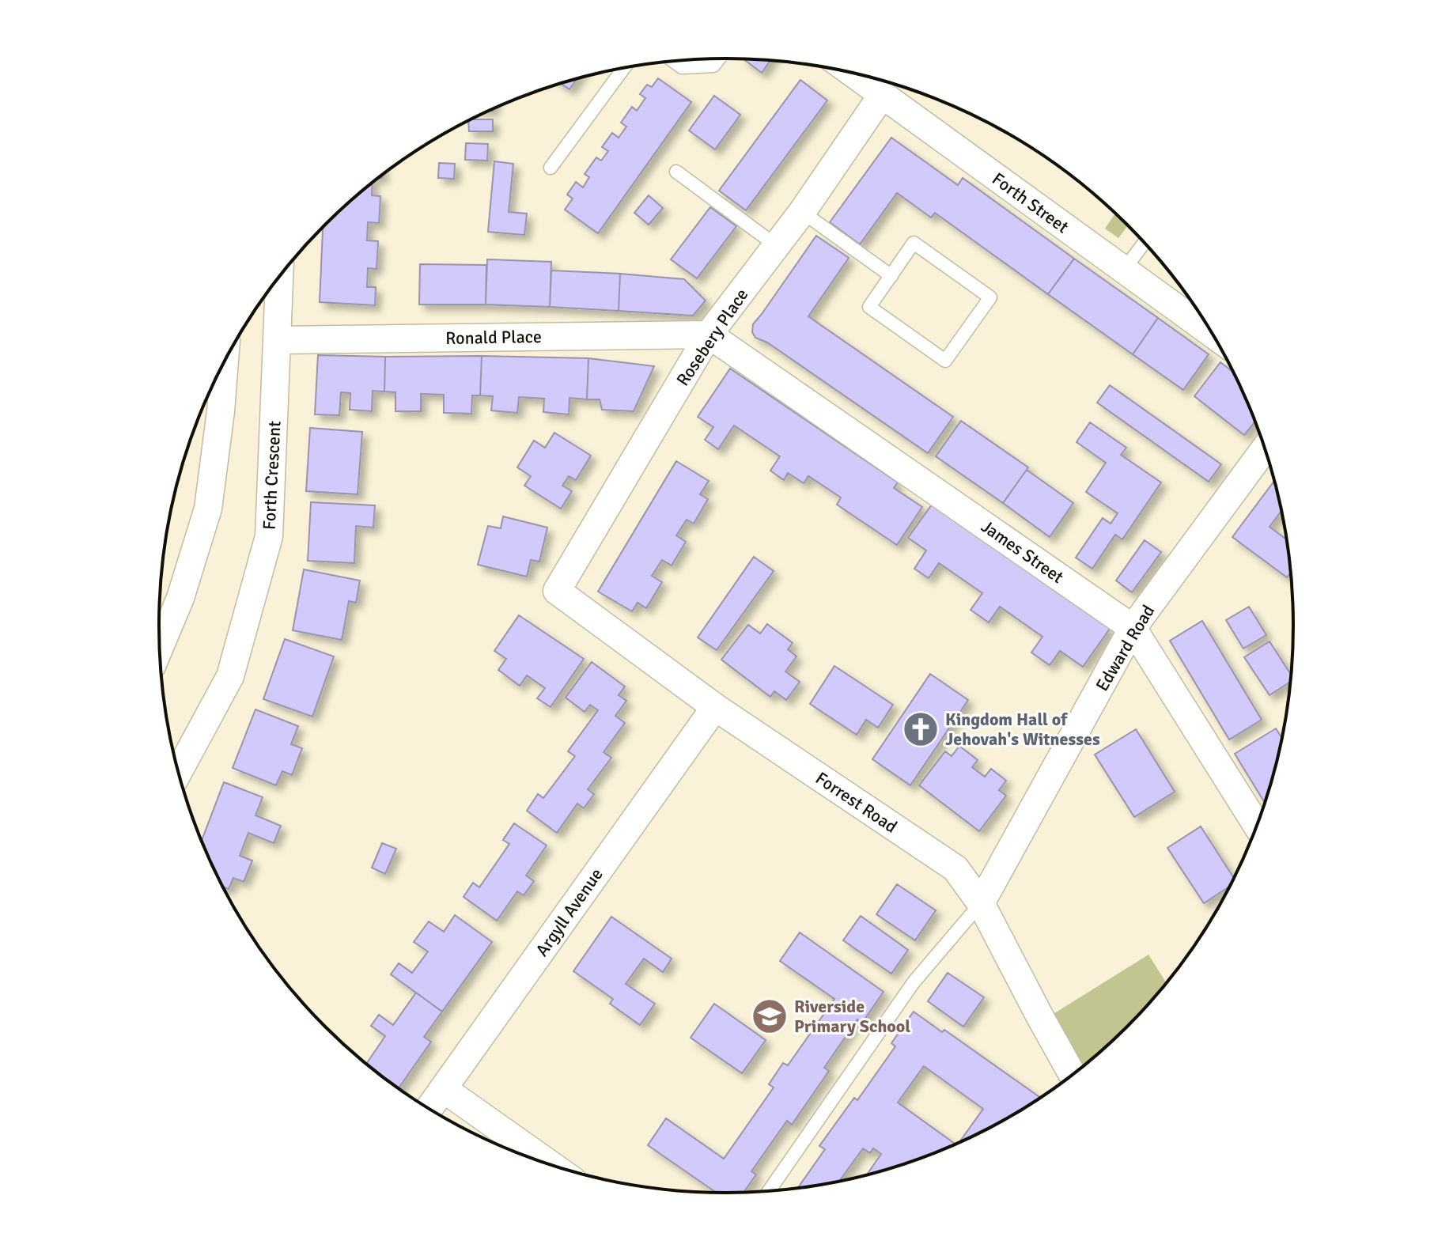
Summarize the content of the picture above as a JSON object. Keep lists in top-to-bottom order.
{
  "streets": {
    "street": [
      "Forth Street",
      "Ronald Place",
      "Rosebery Place",
      "Forth Crescent",
      "James Street",
      "Edward Road",
      "Forrest Road",
      "Argyll Avenue"
    ]
  },
  "crossings": [
    ["Forth Street", "Rosebery Place"],
    ["Ronald Place", "Rosebery Place"],
    ["Ronald Place", "Forth Crescent"],
    ["Ronald Place", "James Street"],
    ["Rosebery Place", "James Street"],
    ["Rosebery Place", "Forrest Road"],
    ["James Street", "Edward Road"],
    ["Edward Road", "Forrest Road"],
    ["Forrest Road", "Argyll Avenue"]
  ],
  "places": {
    "church": ["Kingdom Hall of Jehovah's Witnesses"],
    "school or university": ["Riverside Primary School"]
  }
}
